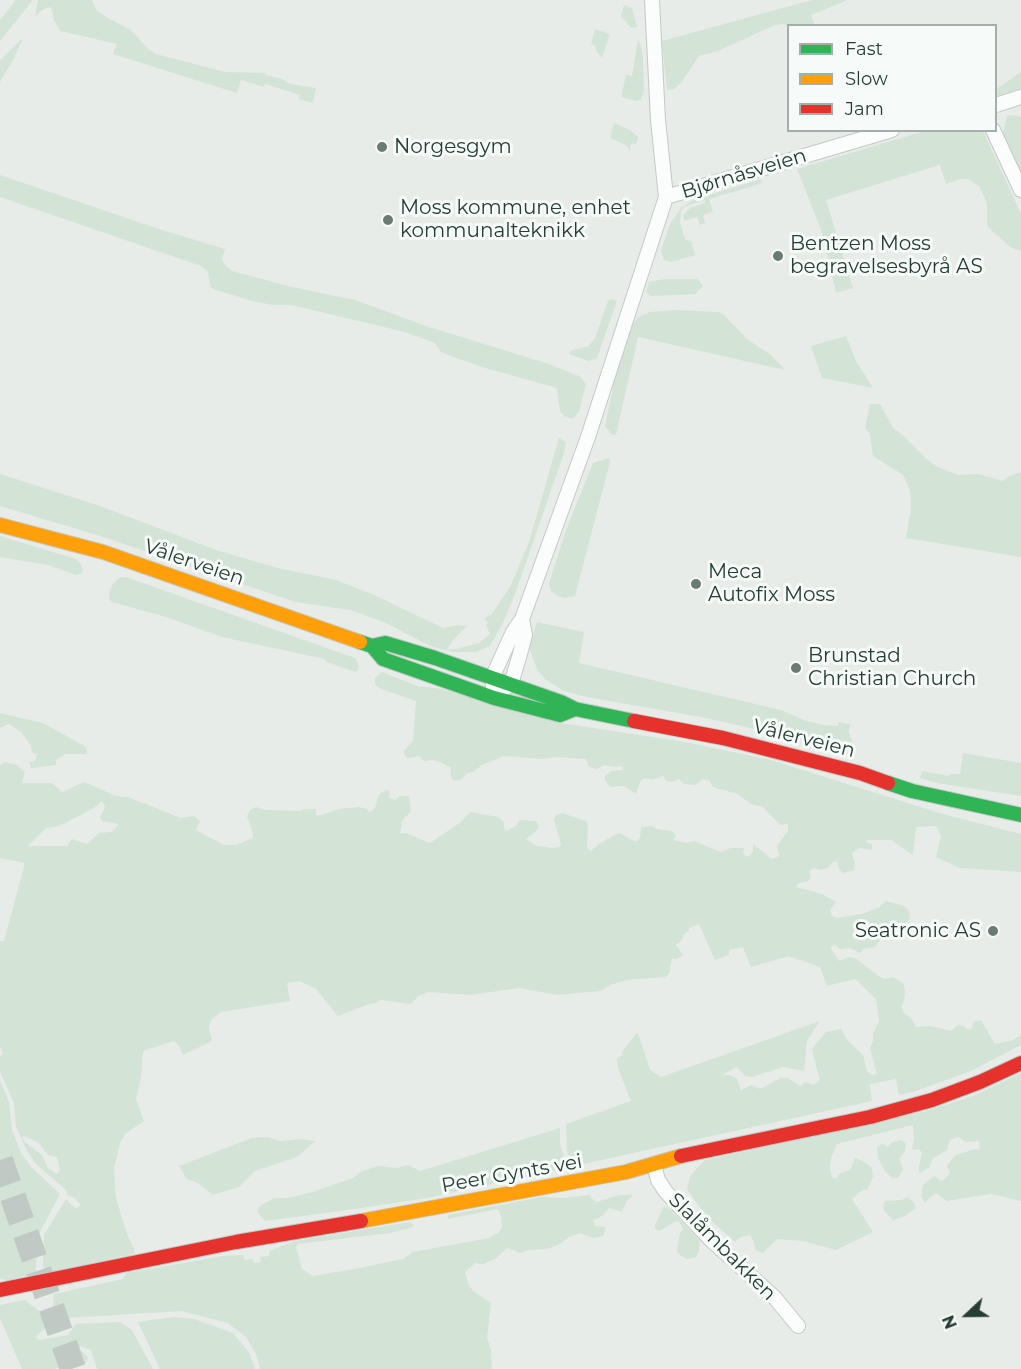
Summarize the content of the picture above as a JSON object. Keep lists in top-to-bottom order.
{
  "streets": {
    "street": [
      "Bjørnåsveien",
      "Vålerveien",
      "Peer Gynts vei",
      "Slalåmbakken"
    ]
  },
  "crossings": [
    ["Peer Gynts vei", "Slalåmbakken"]
  ],
  "places": [
    "Norgesgym",
    "Moss kommune, enhet kommunalteknikk",
    "Bentzen Moss begravelsesbyrå AS",
    "Meca Autofix Moss",
    "Brunstad Christian Church",
    "Seatronic AS"
  ],
  "legend": ["Fast", "Slow", "Jam"],
  "north": "left"
}
